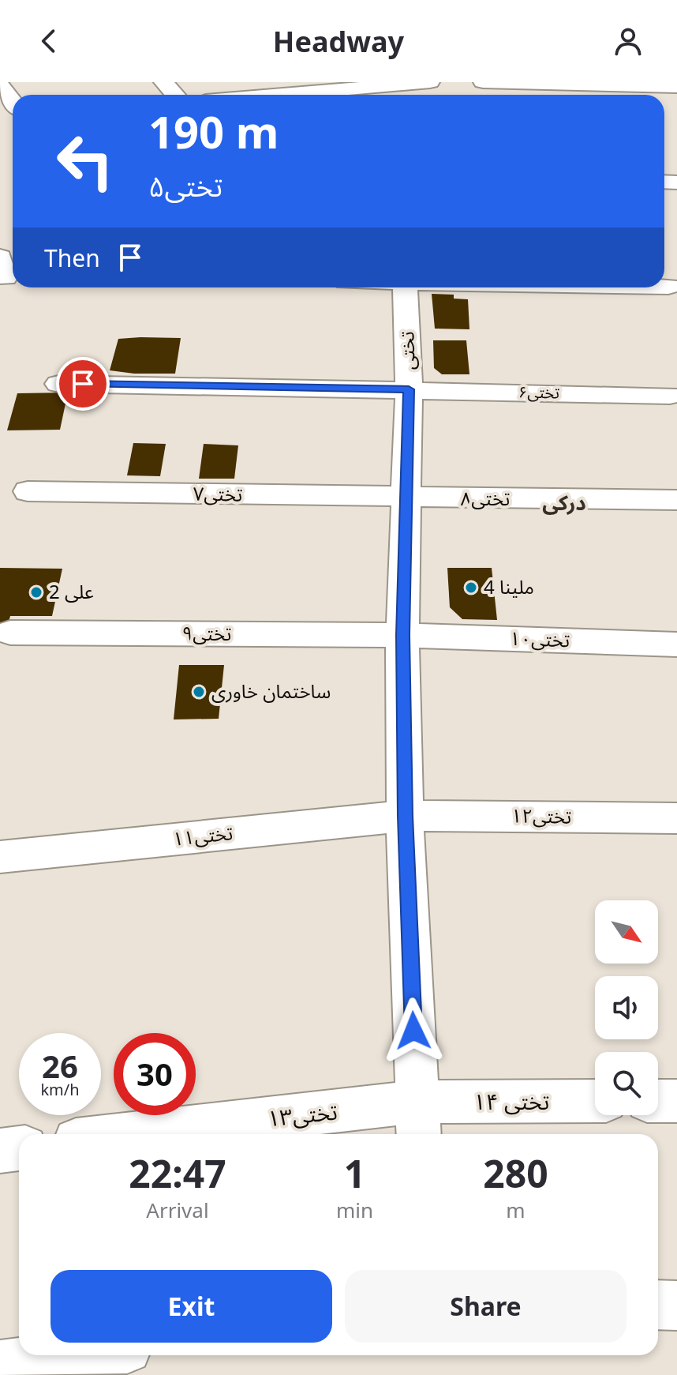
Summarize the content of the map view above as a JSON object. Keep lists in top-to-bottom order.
{
  "streets": {
    "street": [
      "تختی",
      "تختی۶",
      "تختی۷",
      "تختی۸",
      "تختی۹",
      "تختی۱۰",
      "تختی۱۲",
      "تختی۱۱",
      "تختی ۱۴",
      "تختی۱۳"
    ]
  },
  "crossings": [
    ["تختی", "تختی۶"],
    ["تختی", "تختی۷"],
    ["تختی", "تختی۸"],
    ["تختی", "تختی۹"],
    ["تختی", "تختی۱۰"],
    ["تختی", "تختی۱۲"],
    ["تختی", "تختی۱۱"],
    ["تختی", "تختی ۱۴"],
    ["تختی", "تختی۱۳"],
    ["تختی۷", "تختی۸"],
    ["تختی۹", "تختی۱۰"],
    ["تختی۱۲", "تختی۱۱"],
    ["تختی ۱۴", "تختی۱۳"]
  ],
  "districts": ["درکی"],
  "places": ["ملینا 4", "علی 2", "ساختمان خاوری"],
  "north": "bottom right",
  "page": {
    "header": "Headway",
    "turn": ["190 m", "تختی۵"],
    "then": "Then",
    "speed": "26 km/h",
    "limit": "30",
    "eta": [
      "22:47",
      "Arrival",
      "1",
      "min",
      "280",
      "m"
    ],
    "buttons": ["Exit", "Share"]
  }
}
